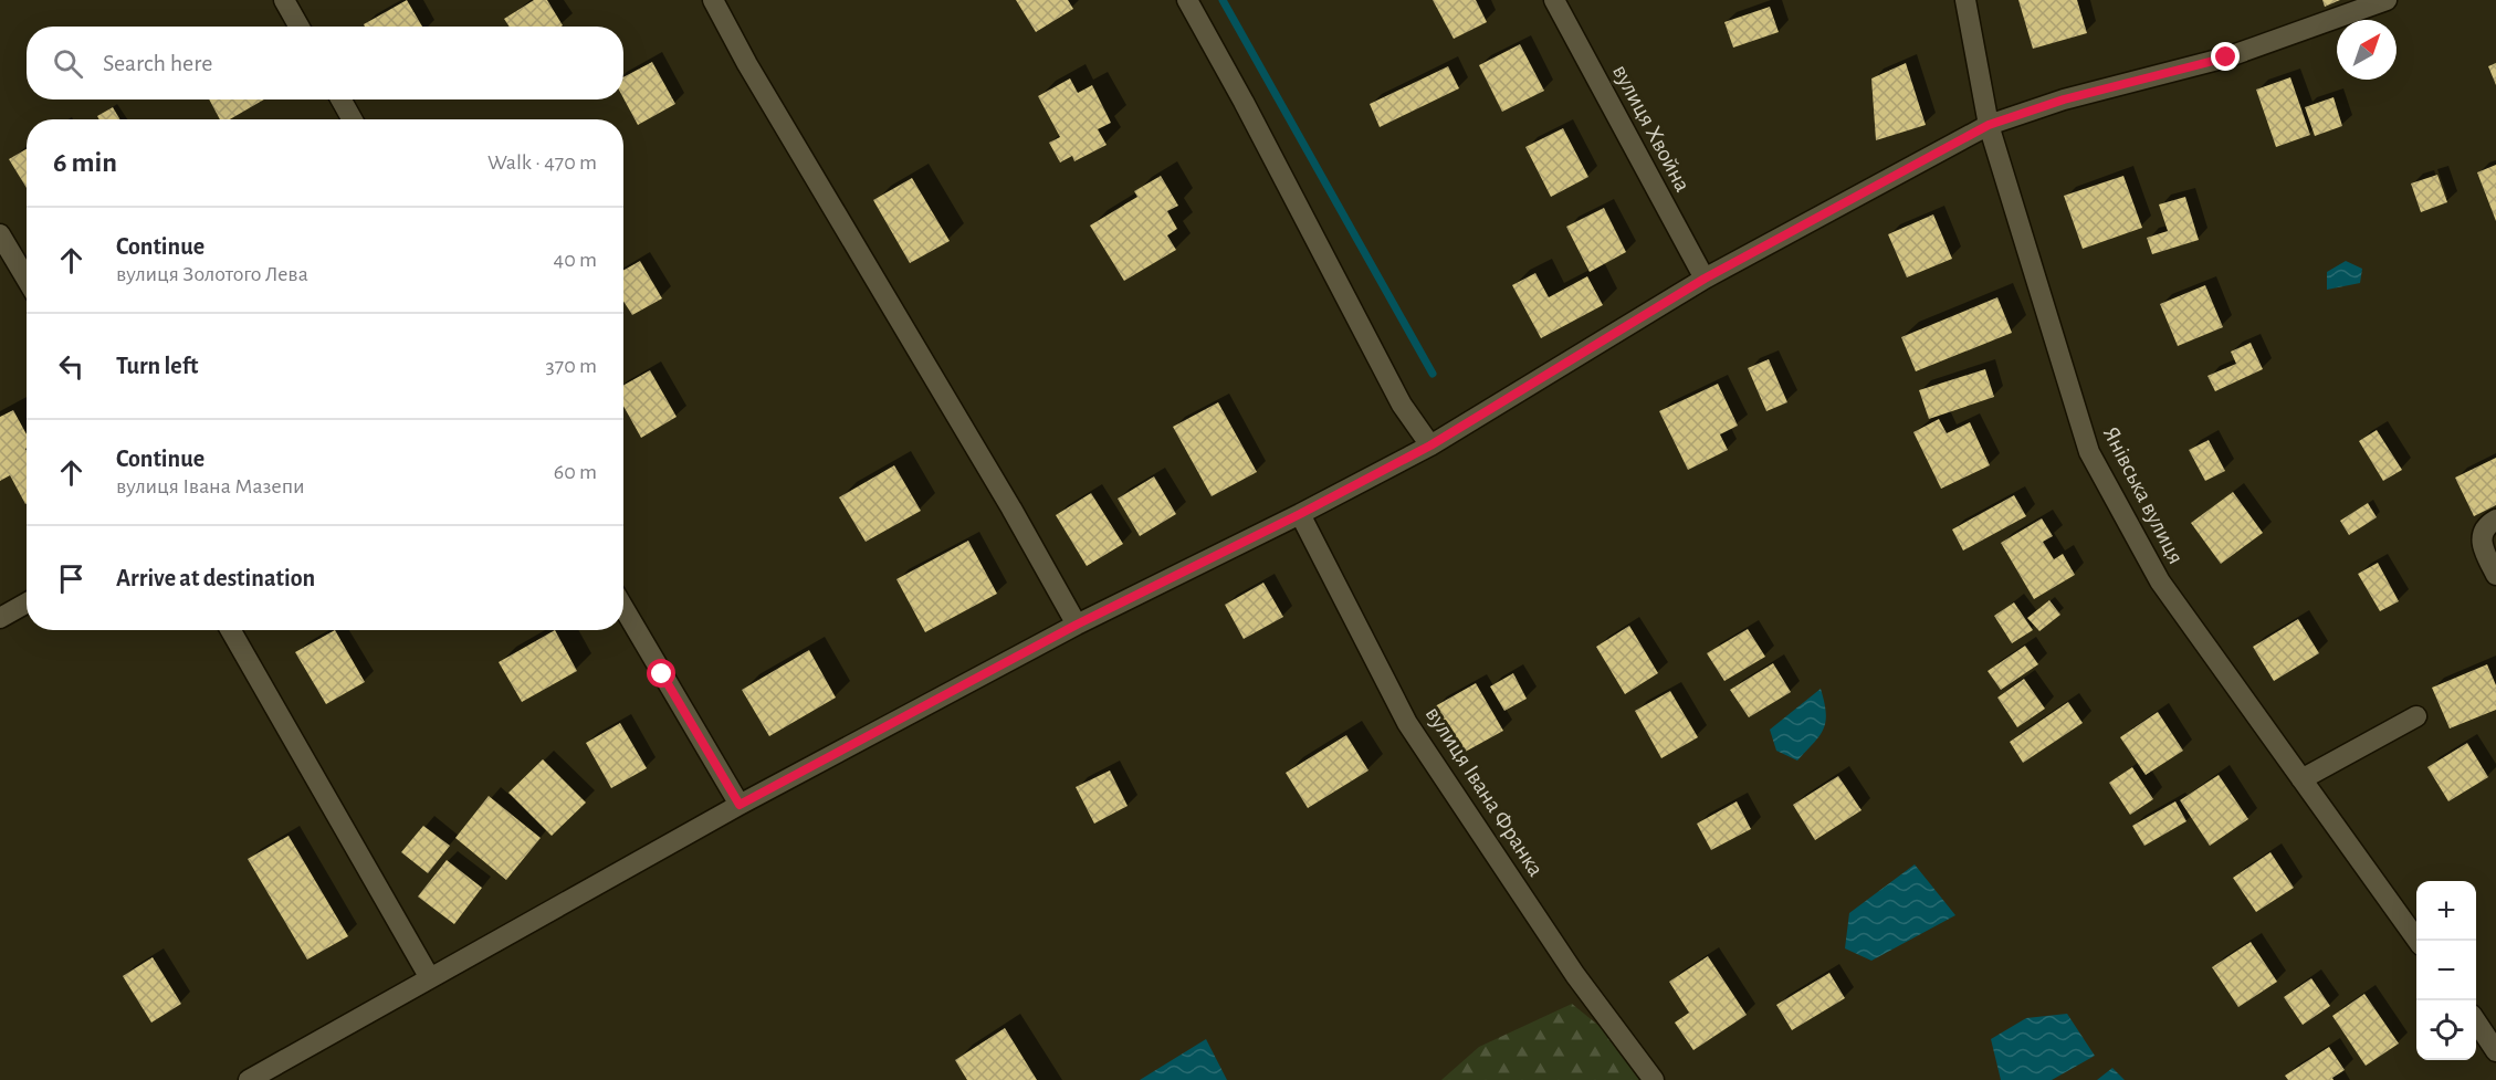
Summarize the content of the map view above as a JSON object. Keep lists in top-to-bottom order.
{
  "streets": {
    "street": ["вулиця Хвойна", "Янівська вулиця", "вулиця Івана Франка"]
  },
  "north": "top right",
  "page": {
    "search": "Search here",
    "heading": ["6 min", "Walk · 470 m"],
    "list": [
      ["Continue", "вулиця Золотого Лева", "40 m"],
      ["Turn left", "370 m"],
      ["Continue", "вулиця Івана Мазепи", "60 m"],
      "Arrive at destination"
    ],
    "map_buttons": ["+", "−"]
  }
}
